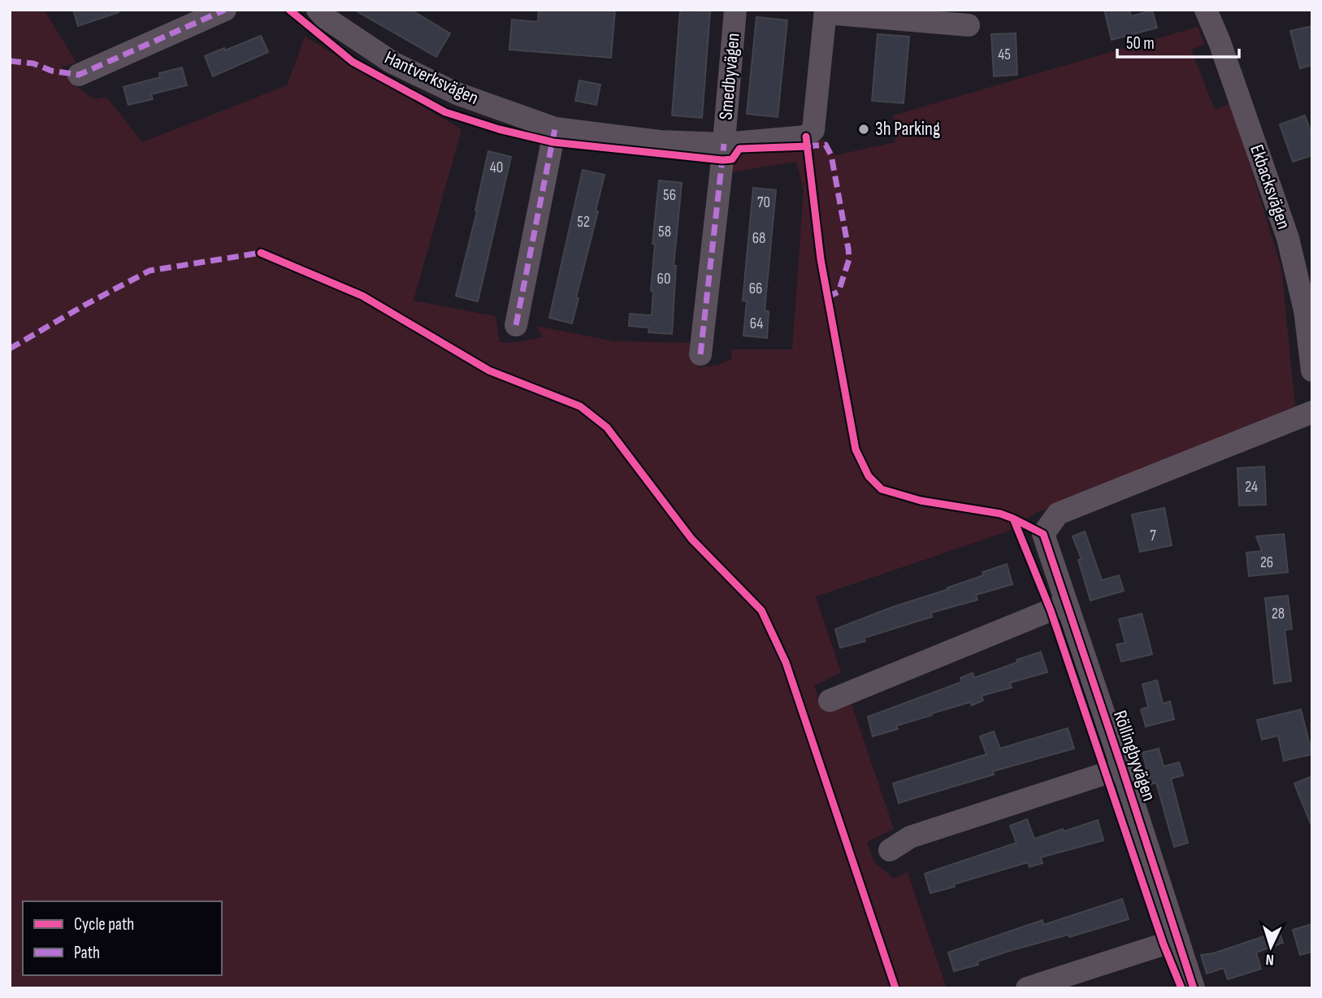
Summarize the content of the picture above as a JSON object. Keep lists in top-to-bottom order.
{
  "streets": {
    "street": [
      "Smedbyvägen",
      "Hantverksvägen",
      "Ekbacksvägen",
      "Röllingbyvägen"
    ]
  },
  "crossings": [
    ["Smedbyvägen", "Hantverksvägen"]
  ],
  "places": ["3h Parking"],
  "house_numbers": [
    "45",
    "40",
    "56",
    "70",
    "52",
    "58",
    "68",
    "60",
    "66",
    "64",
    "24",
    "7",
    "26",
    "28"
  ],
  "legend": ["Cycle path", "Path"],
  "scale_bar": "50 m",
  "north": "bottom"
}
